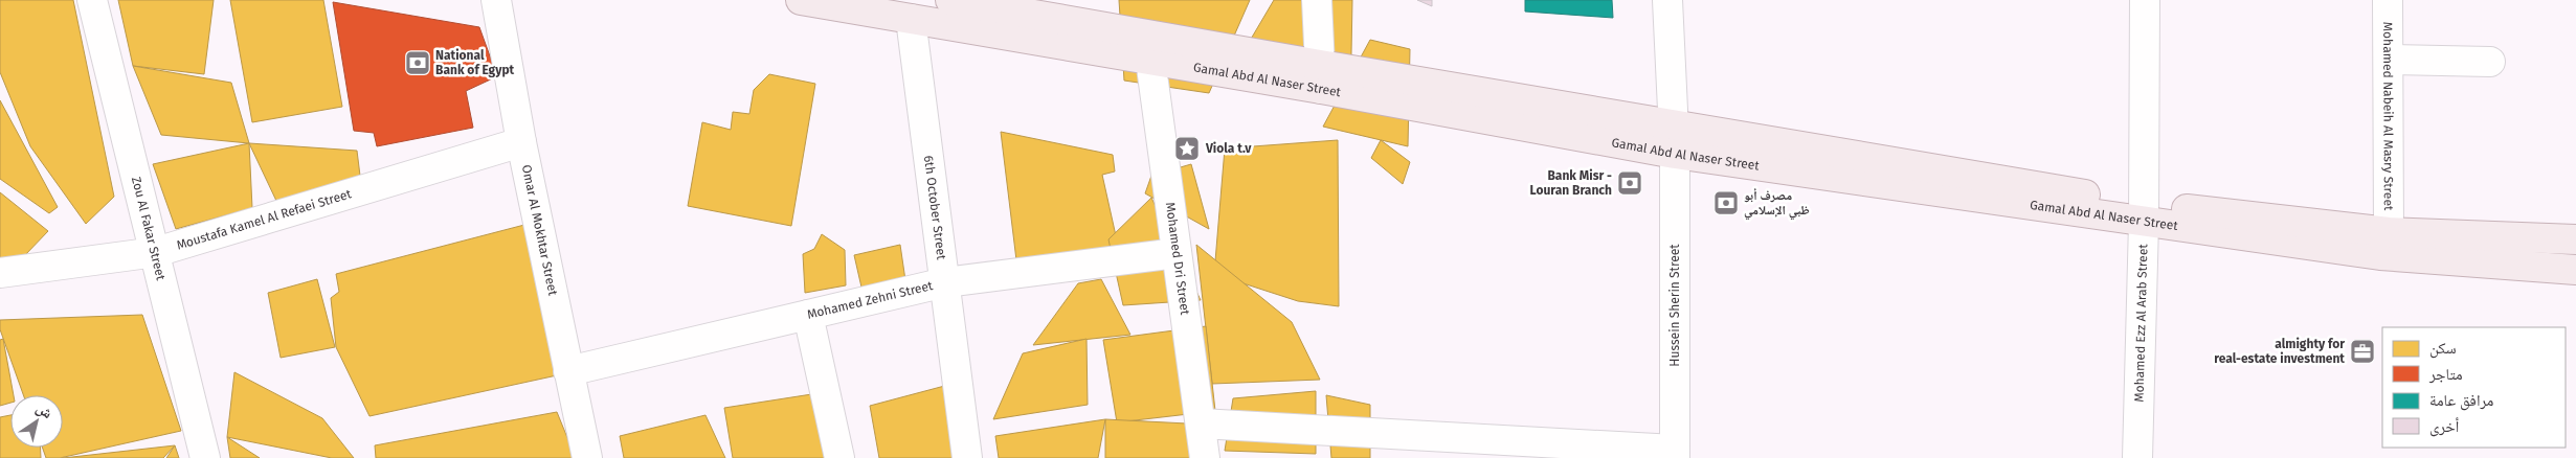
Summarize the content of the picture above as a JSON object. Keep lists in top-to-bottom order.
{
  "streets": {
    "main road": ["Gamal Abd Al Naser Street"],
    "street": [
      "Mohamed Nabeih Al Masry Street",
      "6th October Street",
      "Moustafa Kamel Al Refaei Street",
      "Zou Al Fakar Street",
      "Omar Al Mokhtar Street",
      "Mohamed Dri Street",
      "Mohamed Zehni Street",
      "Hussein Sherin Street",
      "Mohamed Ezz Al Arab Street"
    ]
  },
  "crossings": [
    ["Gamal Abd Al Naser Street", "Mohamed Nabeih Al Masry Street"],
    ["Gamal Abd Al Naser Street", "6th October Street"],
    ["Gamal Abd Al Naser Street", "Mohamed Dri Street"],
    ["Gamal Abd Al Naser Street", "Hussein Sherin Street"],
    ["Gamal Abd Al Naser Street", "Mohamed Ezz Al Arab Street"],
    ["6th October Street", "Mohamed Zehni Street"],
    ["Moustafa Kamel Al Refaei Street", "Zou Al Fakar Street"],
    ["Moustafa Kamel Al Refaei Street", "Omar Al Mokhtar Street"],
    ["Omar Al Mokhtar Street", "Mohamed Zehni Street"],
    ["Mohamed Dri Street", "Mohamed Zehni Street"]
  ],
  "places": {
    "bank": ["National Bank of Egypt", "Bank Misr - Louran Branch", "مصرف أبو ظبي الإسلامي"],
    "place": ["Viola t.v"],
    "office": ["almighty for real-estate investment"]
  },
  "legend": [
    "سكن",
    "متاجر",
    "مرافق عامة",
    "أخرى"
  ],
  "north": "top right"
}
